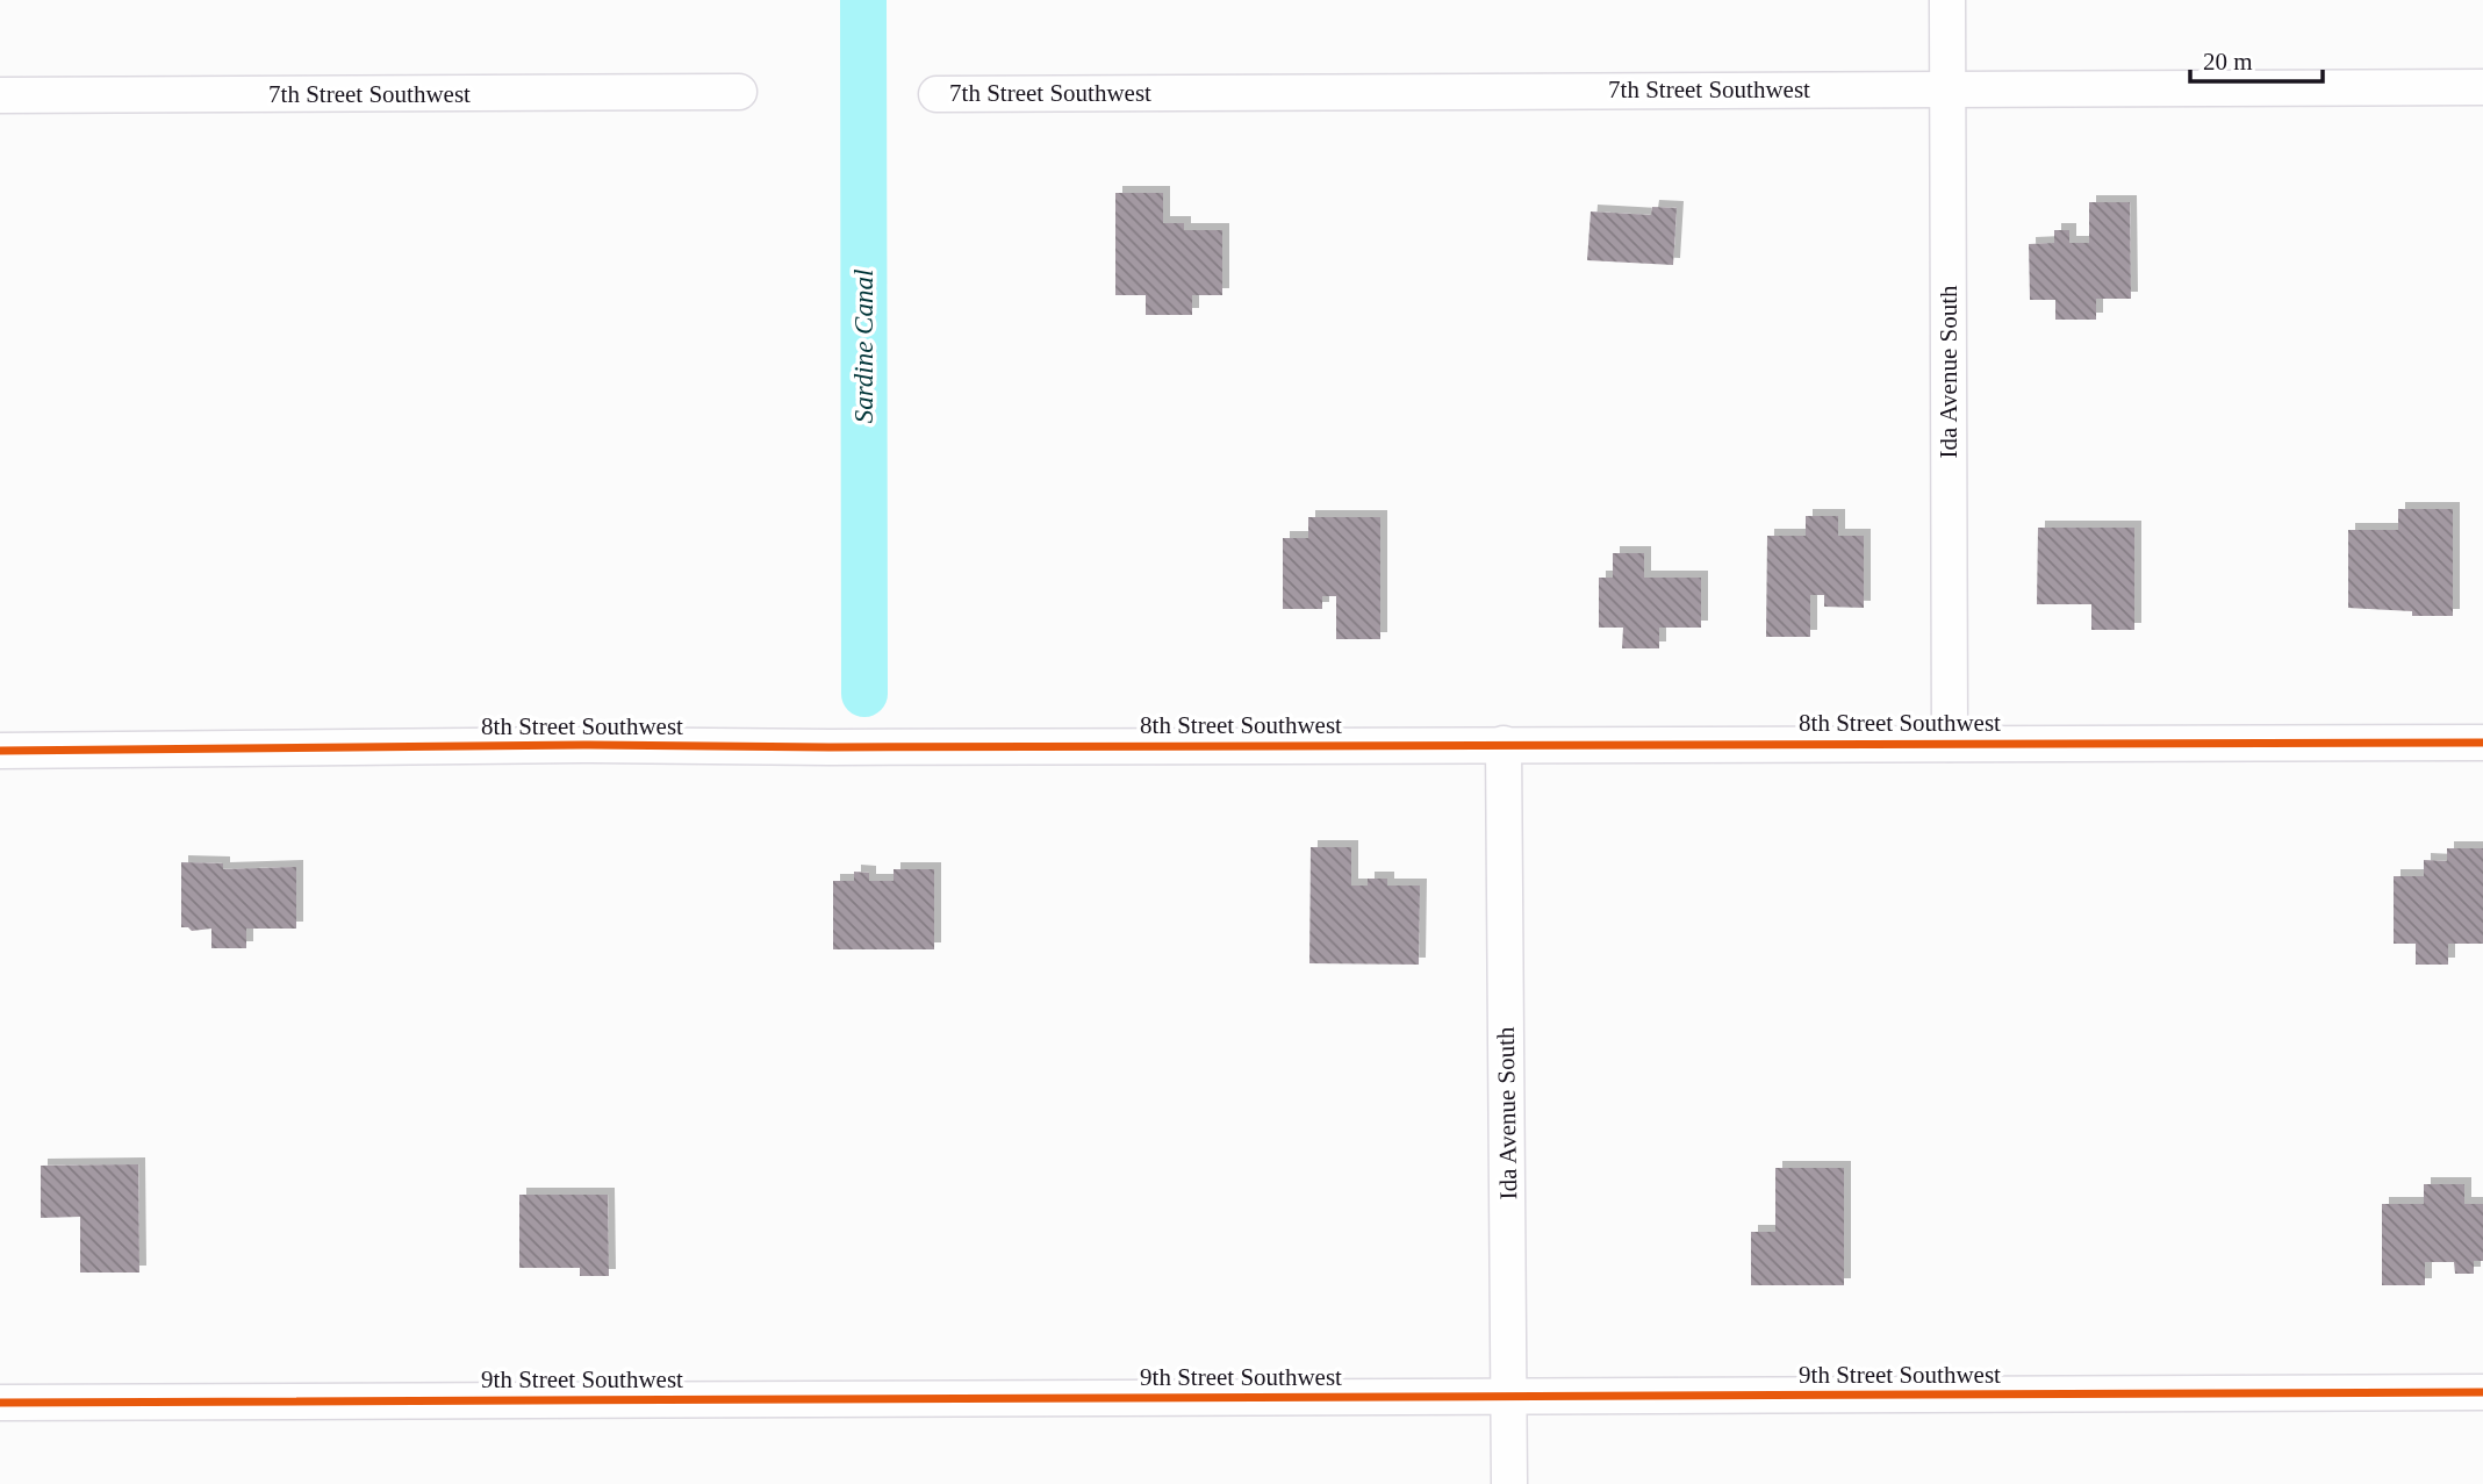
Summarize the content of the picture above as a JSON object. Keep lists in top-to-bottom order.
{
  "streets": {
    "street": [
      "7th Street Southwest",
      "Ida Avenue South",
      "8th Street Southwest",
      "9th Street Southwest"
    ]
  },
  "crossings": [
    ["7th Street Southwest", "Ida Avenue South"],
    ["Ida Avenue South", "8th Street Southwest"],
    ["Ida Avenue South", "9th Street Southwest"]
  ],
  "water": ["Sardine Canal"],
  "scale_bar": "20 m"
}
